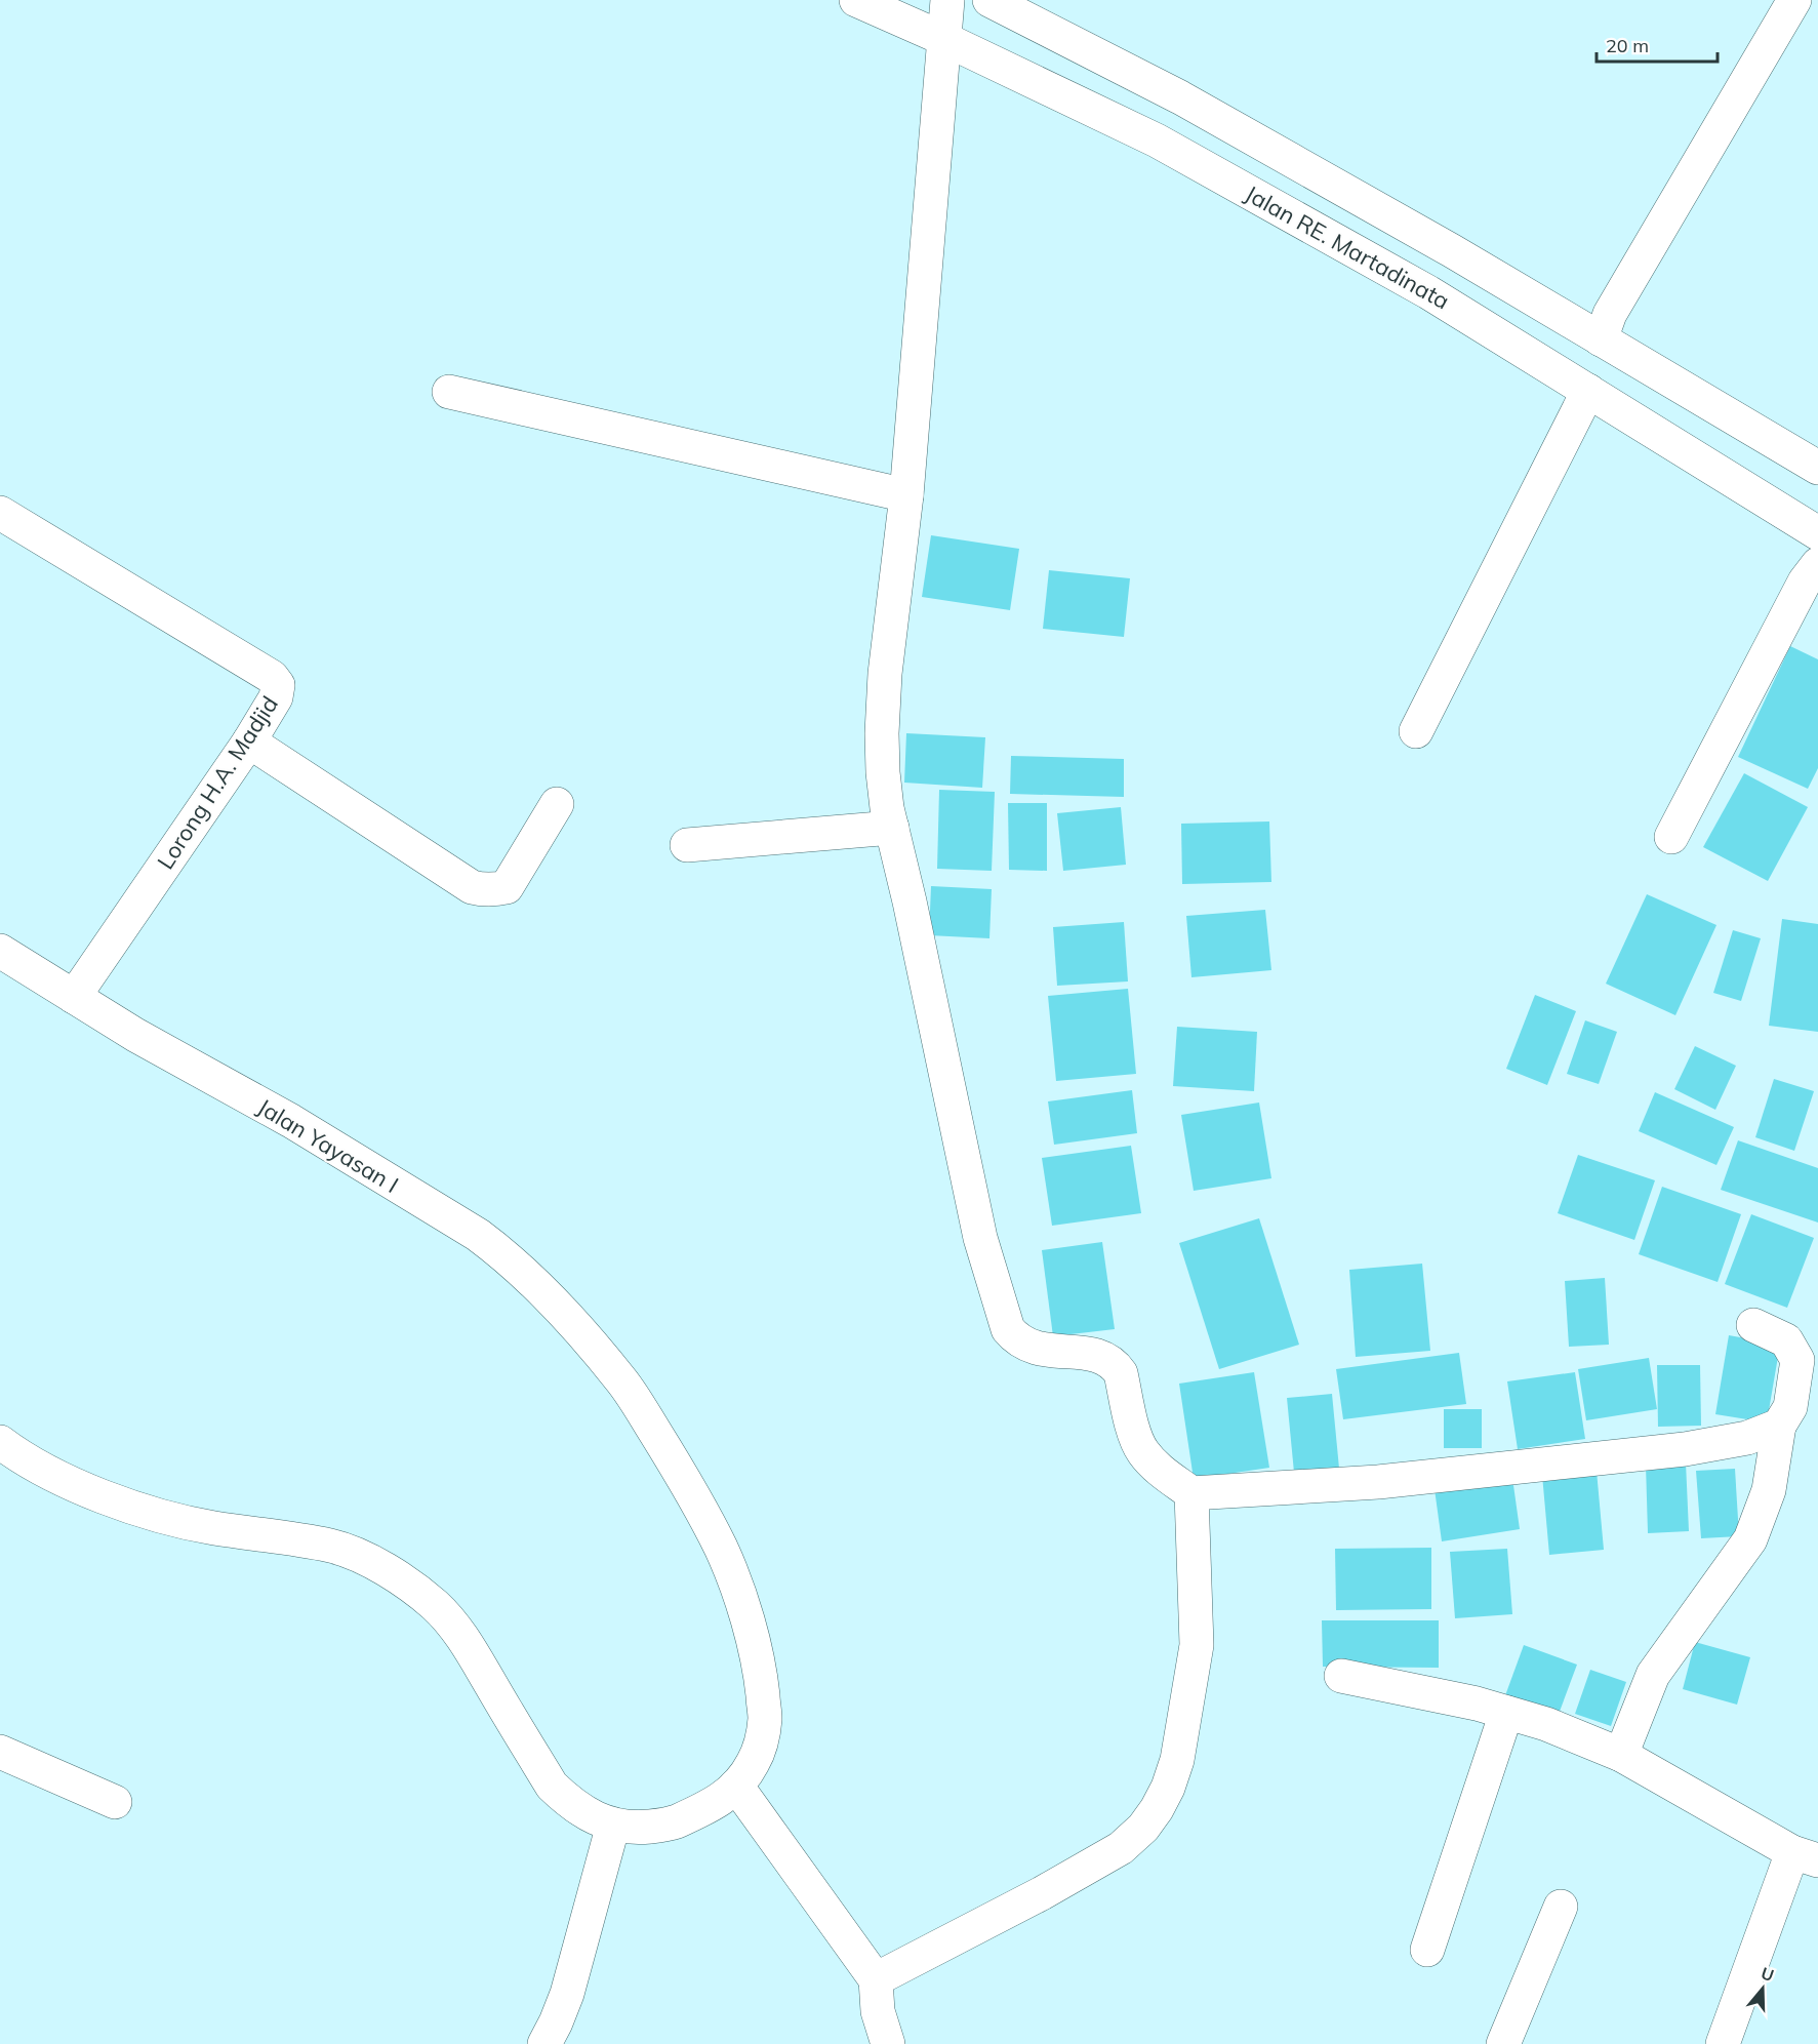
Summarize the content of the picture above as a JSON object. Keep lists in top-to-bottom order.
{
  "streets": {
    "main road": ["Jalan RE. Martadinata", "Lorong H.A. Madjid", "Jalan Yayasan I"]
  },
  "crossings": [
    ["Lorong H.A. Madjid", "Jalan Yayasan I"]
  ],
  "scale_bar": "20 m",
  "north": "top"
}
